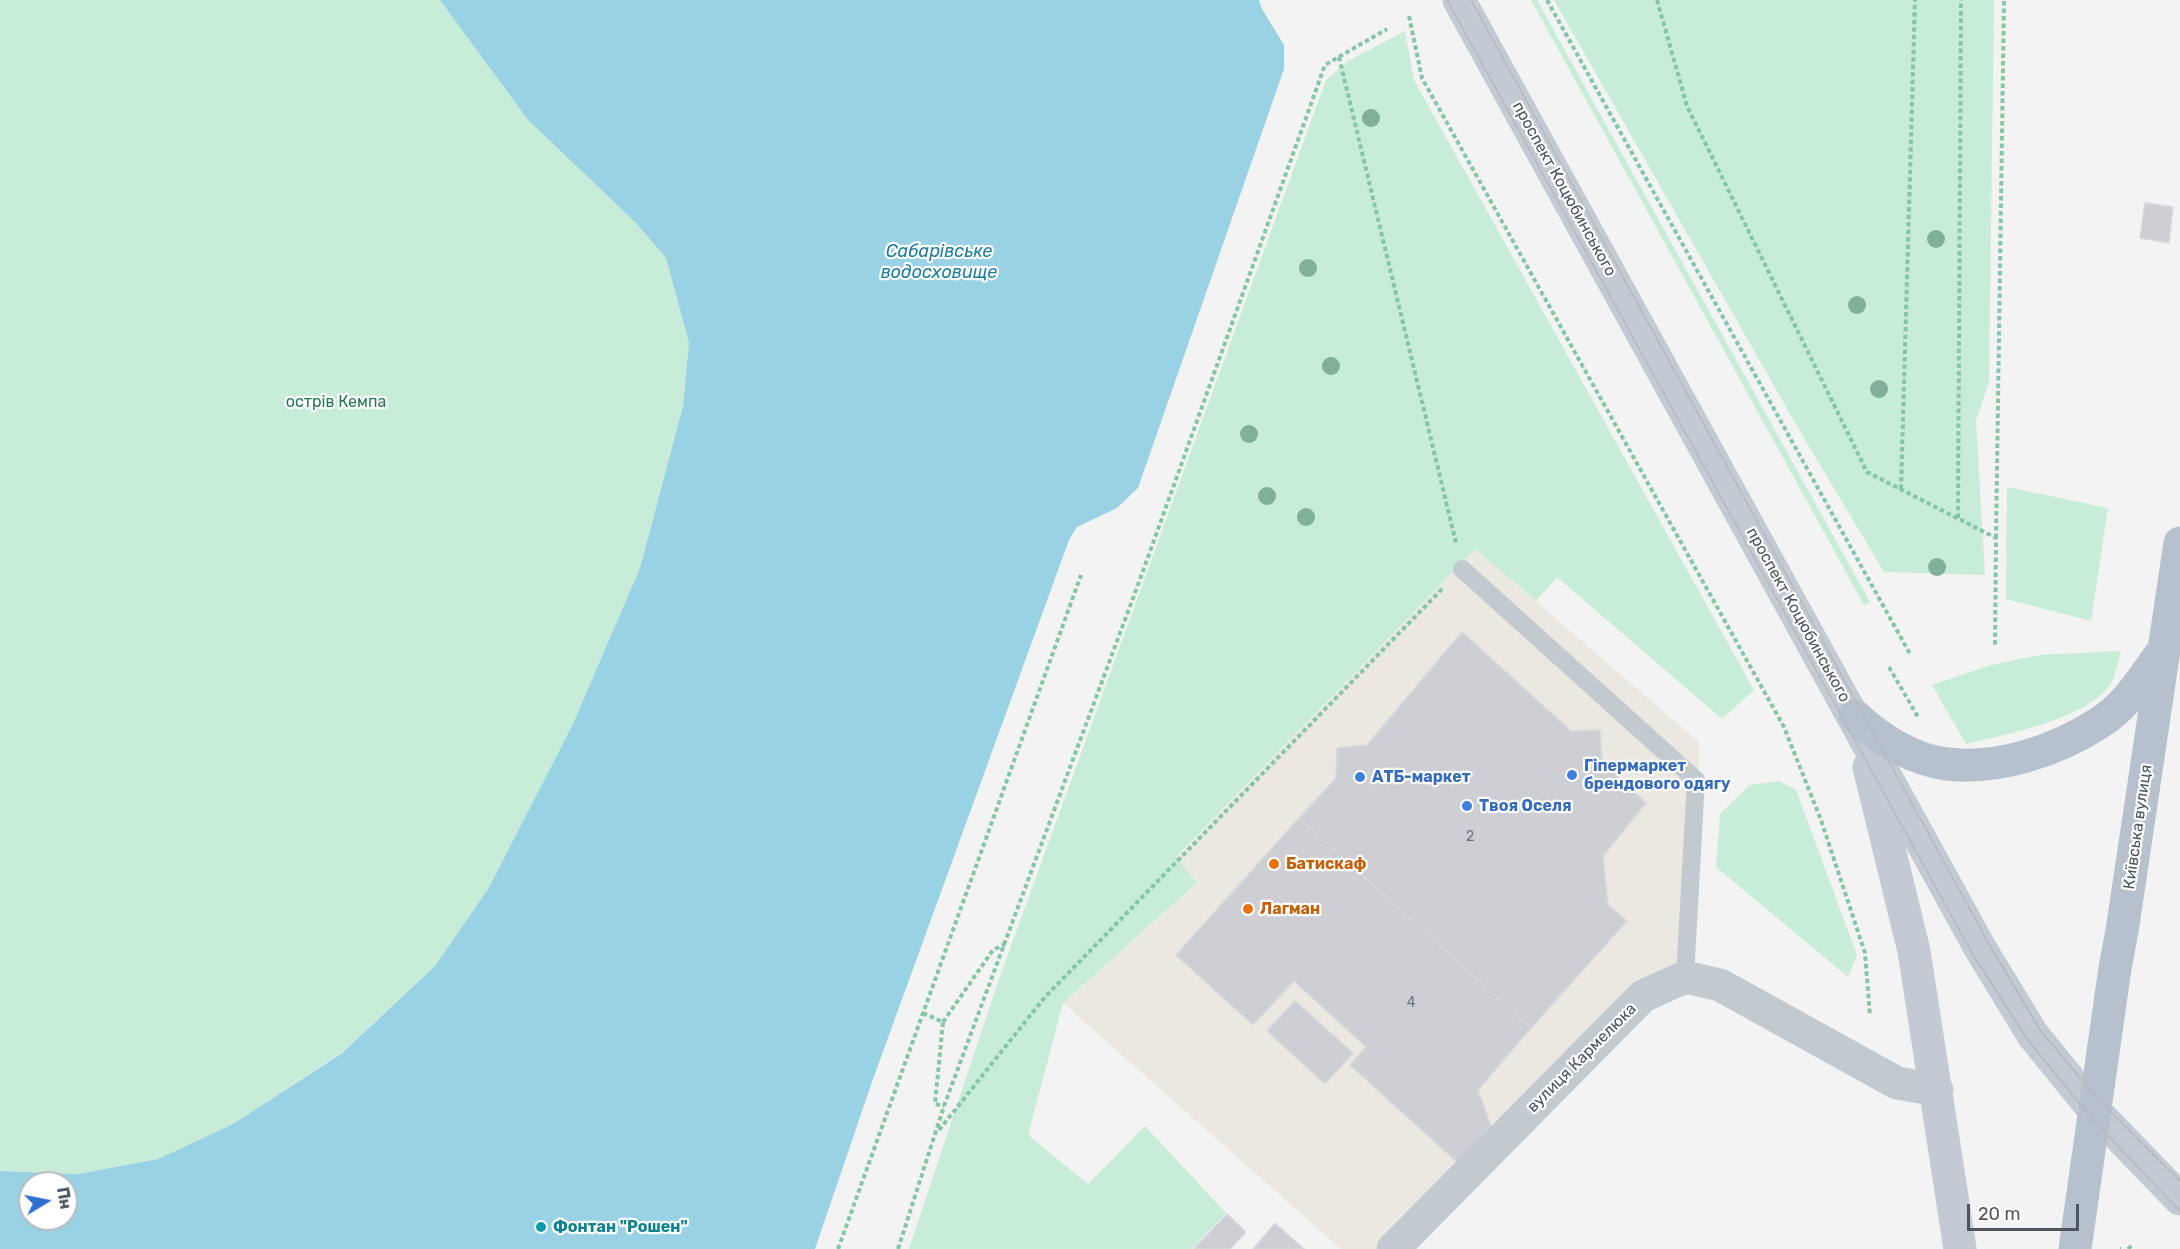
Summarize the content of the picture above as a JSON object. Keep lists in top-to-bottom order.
{
  "streets": {
    "main road": ["Київська вулиця"],
    "street": ["проспект Коцюбинського", "вулиця Кармелюка"]
  },
  "crossings": [
    ["проспект Коцюбинського", "Київська вулиця"]
  ],
  "water": ["Сабарівське водосховище"],
  "parks": ["острів Кемпа"],
  "places": [
    "Гіпермаркет брендового одягу",
    "АТБ-маркет",
    "Твоя Оселя",
    "Батискаф",
    "Лагман",
    "Фонтан \"Рошен\""
  ],
  "house_numbers": ["2", "4"],
  "scale_bar": "20 m",
  "north": "right"
}
